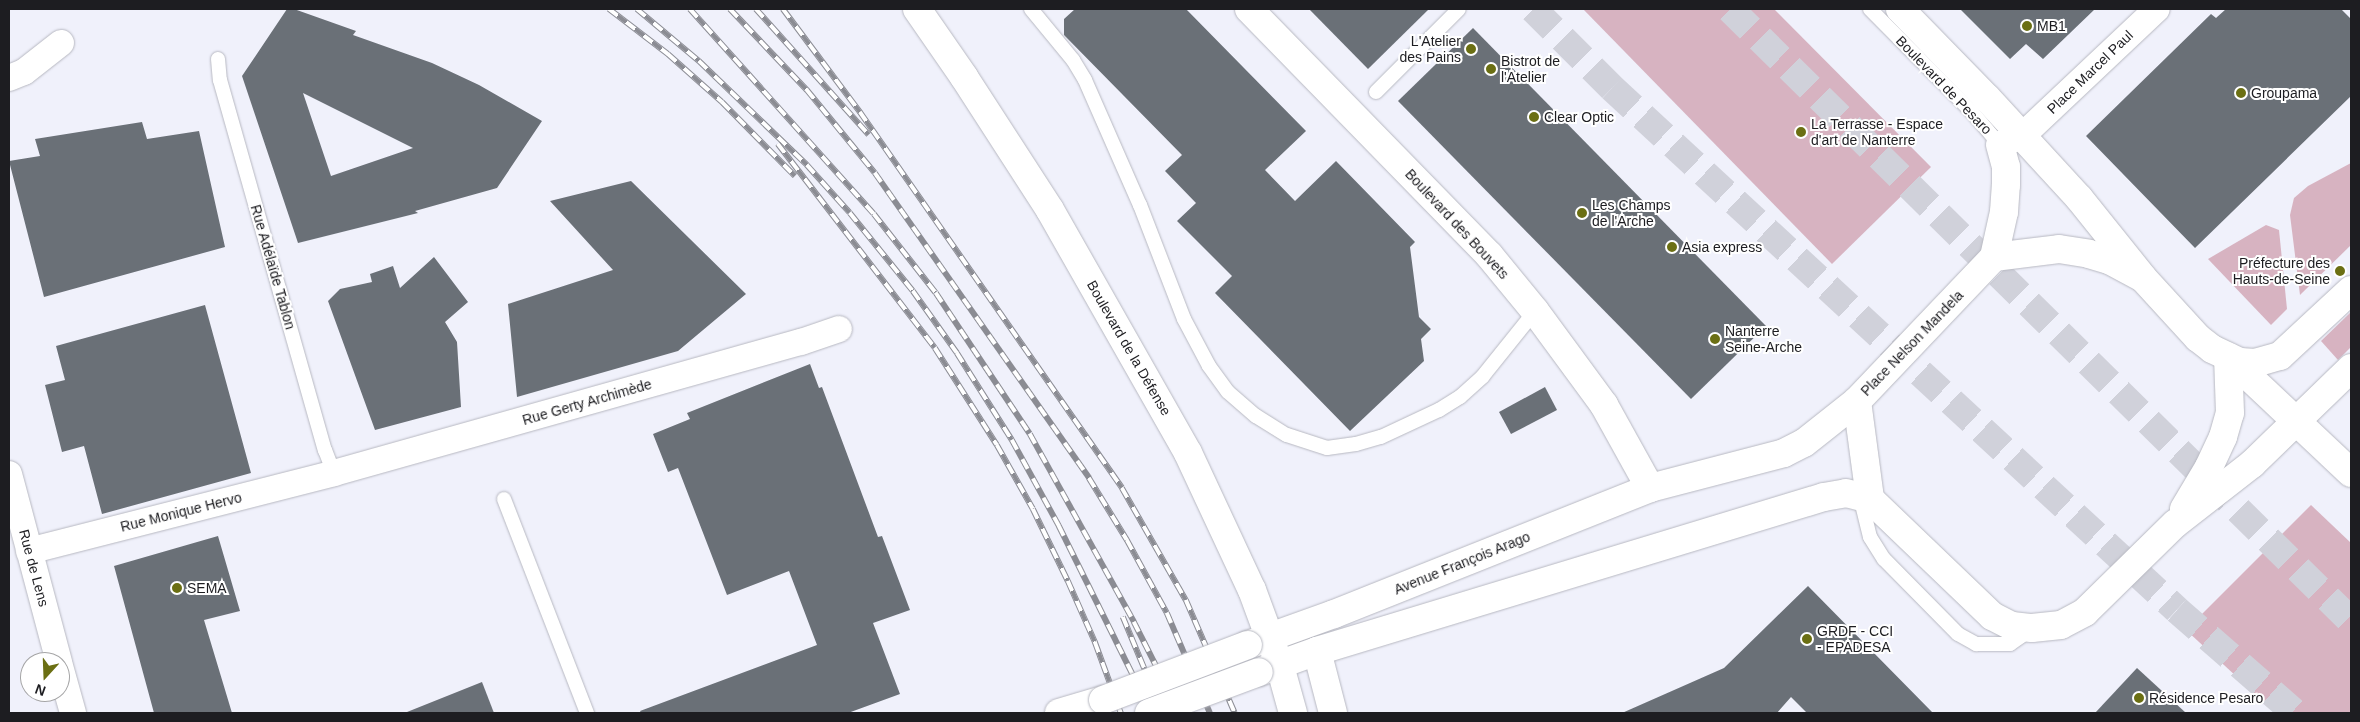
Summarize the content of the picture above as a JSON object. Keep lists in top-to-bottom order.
{
  "streets": {
    "main road": [
      "Boulevard de Pesaro",
      "Boulevard des Bouvets",
      "Place Nelson Mandela",
      "Boulevard de la Défense",
      "Avenue François Arago"
    ],
    "street": [
      "Place Marcel Paul",
      "Rue Gerty Archimède",
      "Rue Monique Hervo",
      "Rue de Lens"
    ],
    "lane": ["Rue Adélaïde Tablon"]
  },
  "crossings": [
    ["Place Marcel Paul", "Boulevard de Pesaro"],
    ["Boulevard des Bouvets", "Avenue François Arago"],
    ["Rue Adélaïde Tablon", "Rue Gerty Archimède"],
    ["Rue Adélaïde Tablon", "Rue Monique Hervo"],
    ["Place Nelson Mandela", "Avenue François Arago"],
    ["Boulevard de la Défense", "Avenue François Arago"],
    ["Rue Gerty Archimède", "Rue Monique Hervo"],
    ["Rue Monique Hervo", "Rue de Lens"]
  ],
  "places": [
    "MB1",
    "L'Atelier des Pains",
    "Bistrot de l'Atelier",
    "Groupama",
    "Clear Optic",
    "La Terrasse - Espace d'art de Nanterre",
    "Les Champs de l'Arche",
    "Asia express",
    "Préfecture des Hauts-de-Seine",
    "Nanterre Seine-Arche",
    "SEMA",
    "GRDF - CCI - EPADESA",
    "Résidence Pesaro"
  ],
  "north": "bottom"
}
